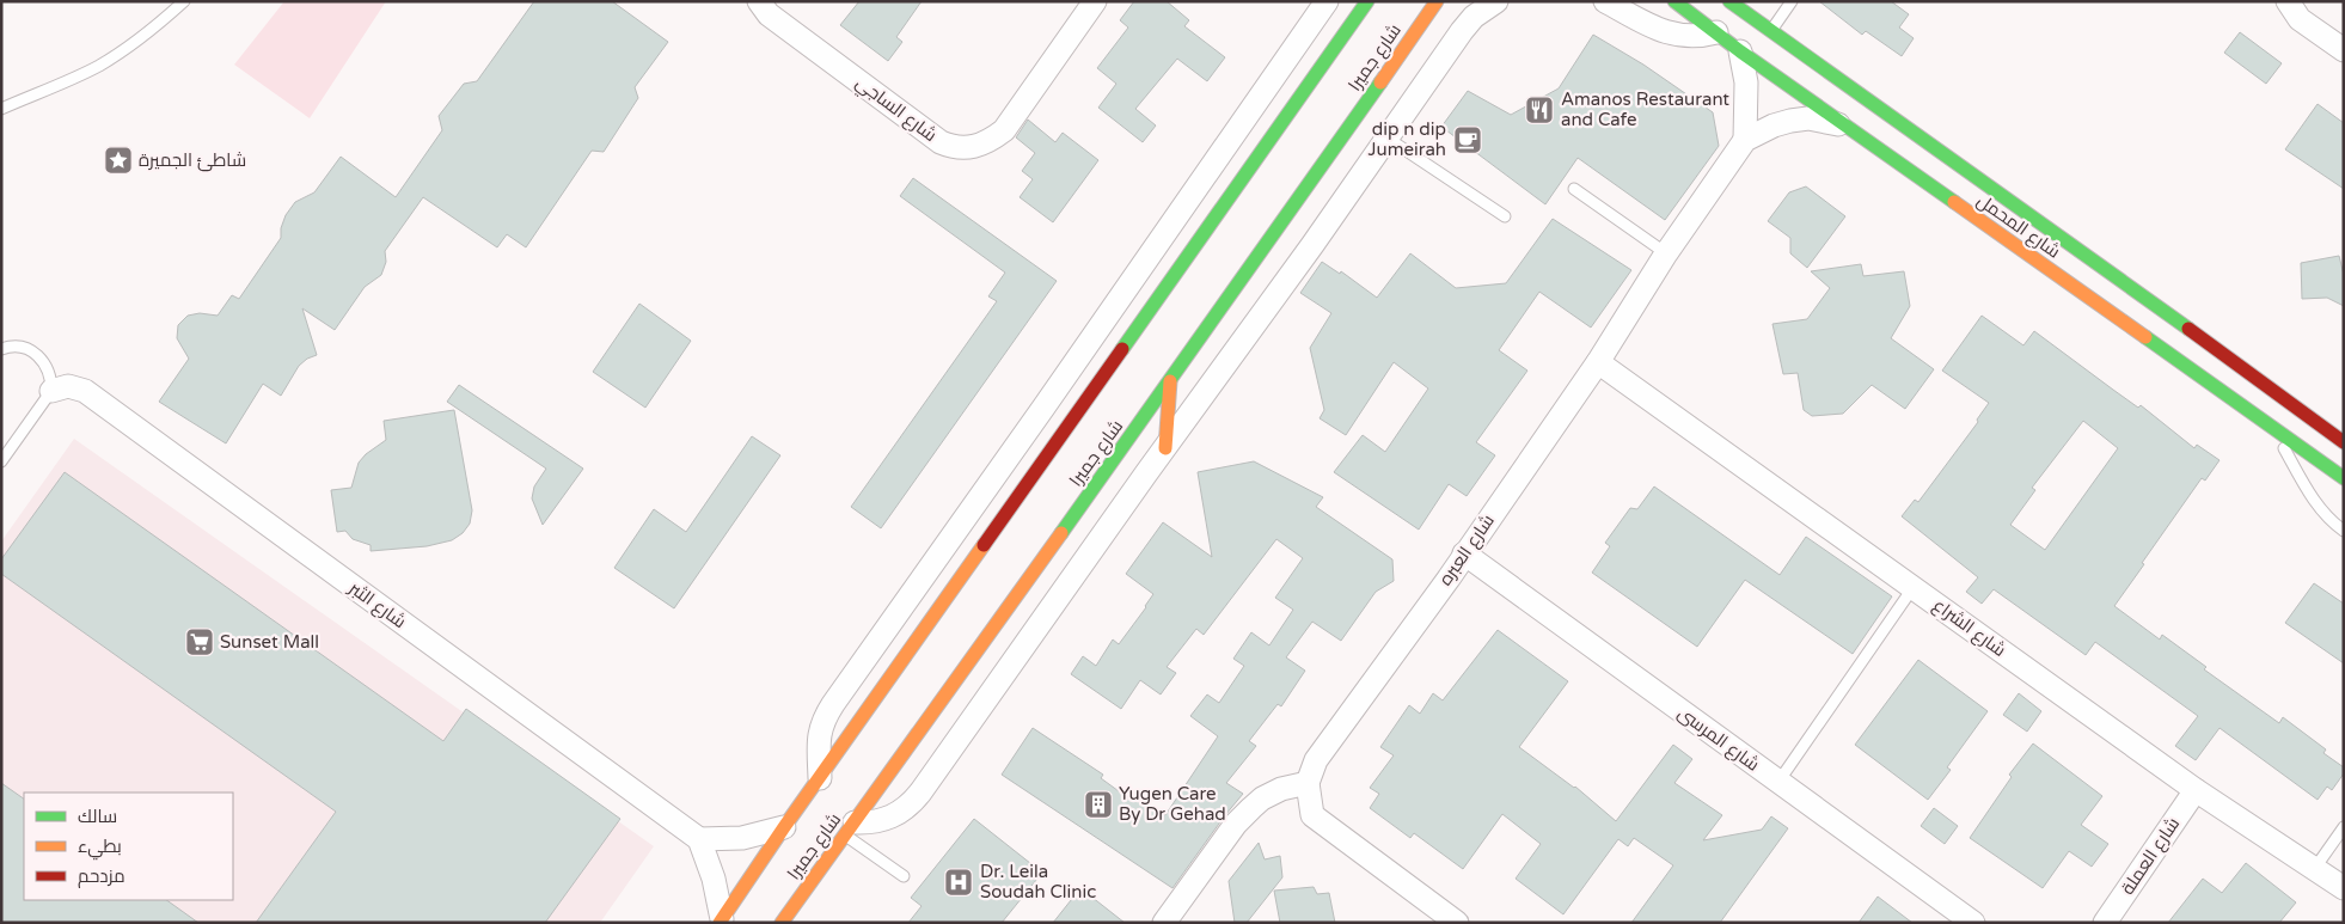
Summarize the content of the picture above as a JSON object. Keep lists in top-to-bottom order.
{
  "streets": {
    "main road": ["شارع جميرا", "شارع المحمل"],
    "street": [
      "شارع الساجي",
      "شارع العبره",
      "شارع الثبر",
      "شارع الشراع",
      "شارع المرسى",
      "شارع العملة"
    ]
  },
  "crossings": [
    ["شارع المحمل", "شارع العبره"],
    ["شارع العبره", "شارع الشراع"],
    ["شارع العبره", "شارع المرسى"],
    ["شارع الشراع", "شارع العملة"]
  ],
  "places": {
    "restaurant": ["Amanos Restaurant and Cafe"],
    "cafe": ["dip n dip Jumeirah"],
    "place": ["شاطئ الجميرة"],
    "supermarket": ["Sunset Mall"],
    "building": ["Yugen Care By Dr Gehad"],
    "hospital": ["Dr. Leila Soudah Clinic"]
  },
  "legend": ["سالك", "بطيء", "مزدحم"]
}
